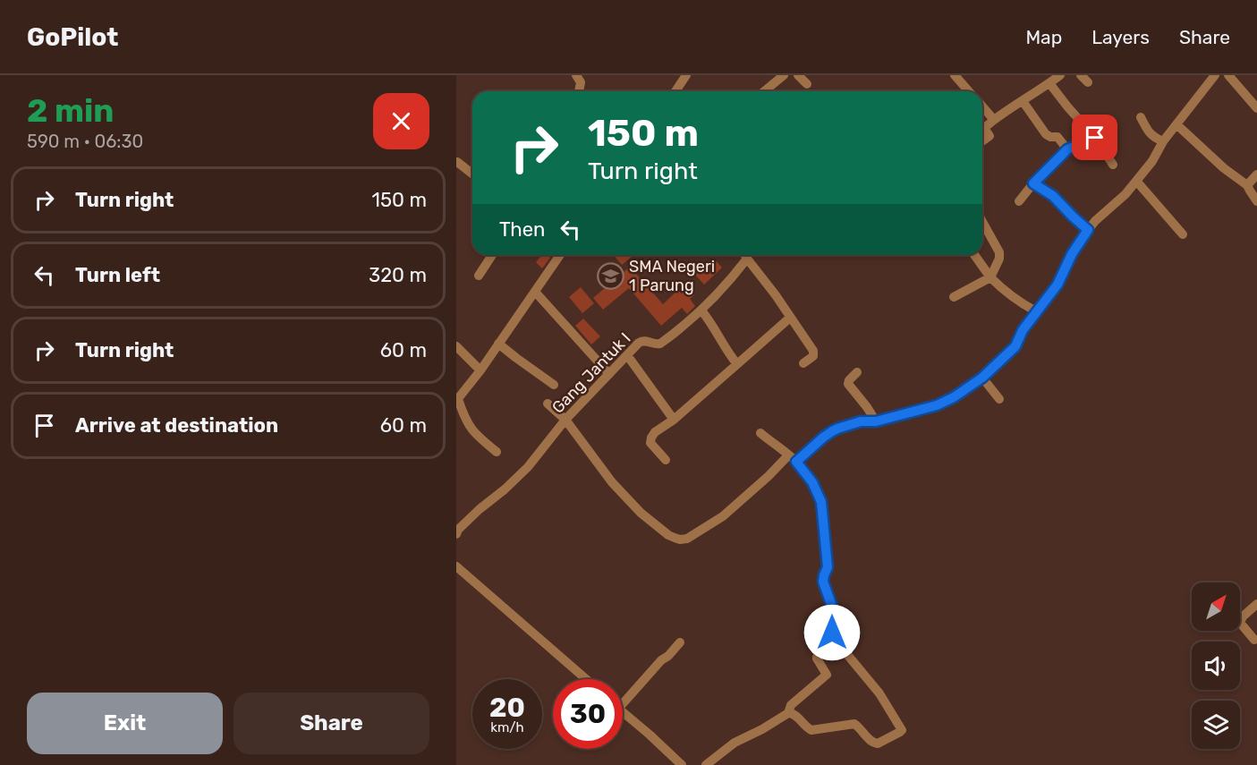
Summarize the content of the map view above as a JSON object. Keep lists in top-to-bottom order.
{
  "streets": {
    "street": ["Gang Jantuk I"]
  },
  "places": {
    "school or university": ["SMA Negeri 1 Parung"]
  },
  "north": "top right",
  "page": {
    "header": "GoPilot",
    "nav": ["Map", "Layers", "Share"],
    "heading": ["2 min", "590 m · 06:30"],
    "turn": ["150 m", "Turn right"],
    "list": [
      {
        "name": "Turn right",
        "value": "150 m"
      },
      {
        "name": "Turn left",
        "value": "320 m"
      },
      {
        "name": "Turn right",
        "value": "60 m"
      },
      {
        "name": "Arrive at destination",
        "value": "60 m"
      }
    ],
    "then": "Then",
    "speed": "20 km/h",
    "limit": "30",
    "buttons": ["Exit", "Share"]
  }
}
